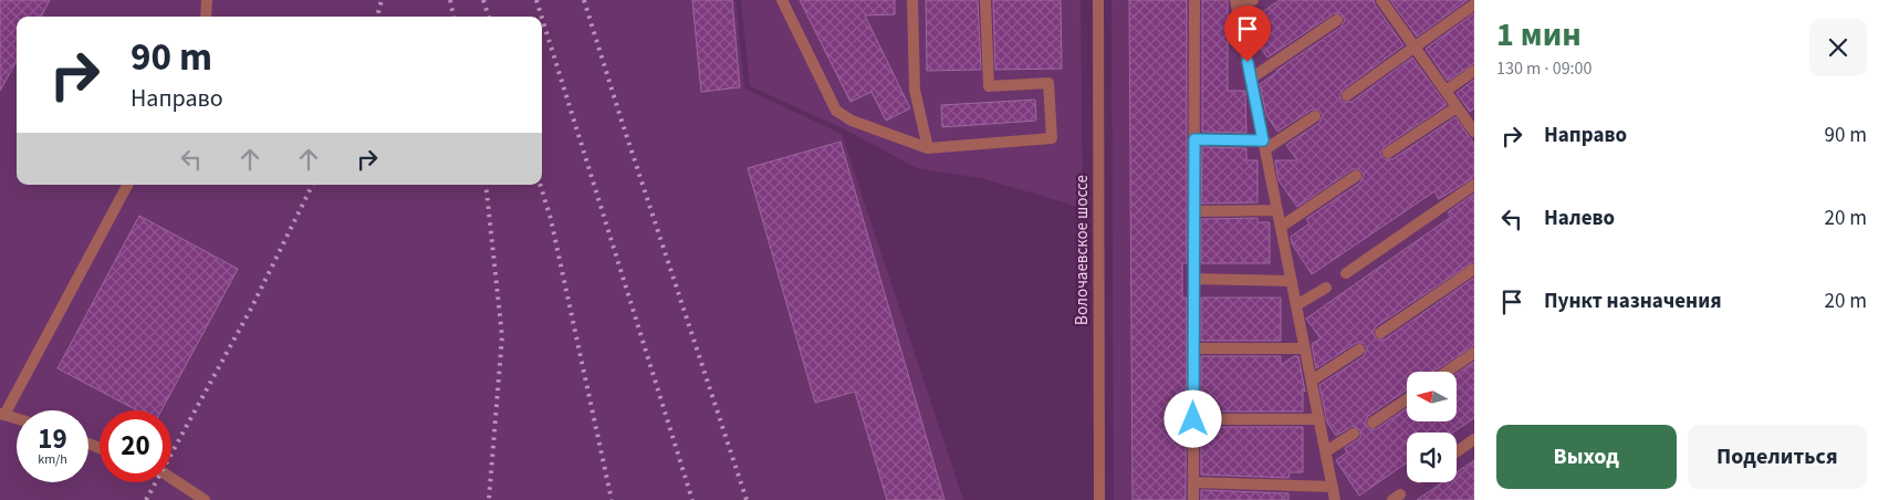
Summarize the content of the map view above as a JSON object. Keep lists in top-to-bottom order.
{
  "streets": {
    "street": ["Волочаевское шоссе"]
  },
  "north": "left",
  "page": {
    "heading": ["1 мин", "130 m · 09:00"],
    "turn": ["90 m", "Направо"],
    "list": [
      {
        "name": "Направо",
        "value": "90 m"
      },
      {
        "name": "Налево",
        "value": "20 m"
      },
      {
        "name": "Пункт назначения",
        "value": "20 m"
      }
    ],
    "speed": "19 km/h",
    "limit": "20",
    "buttons": ["Выход", "Поделиться"]
  }
}
